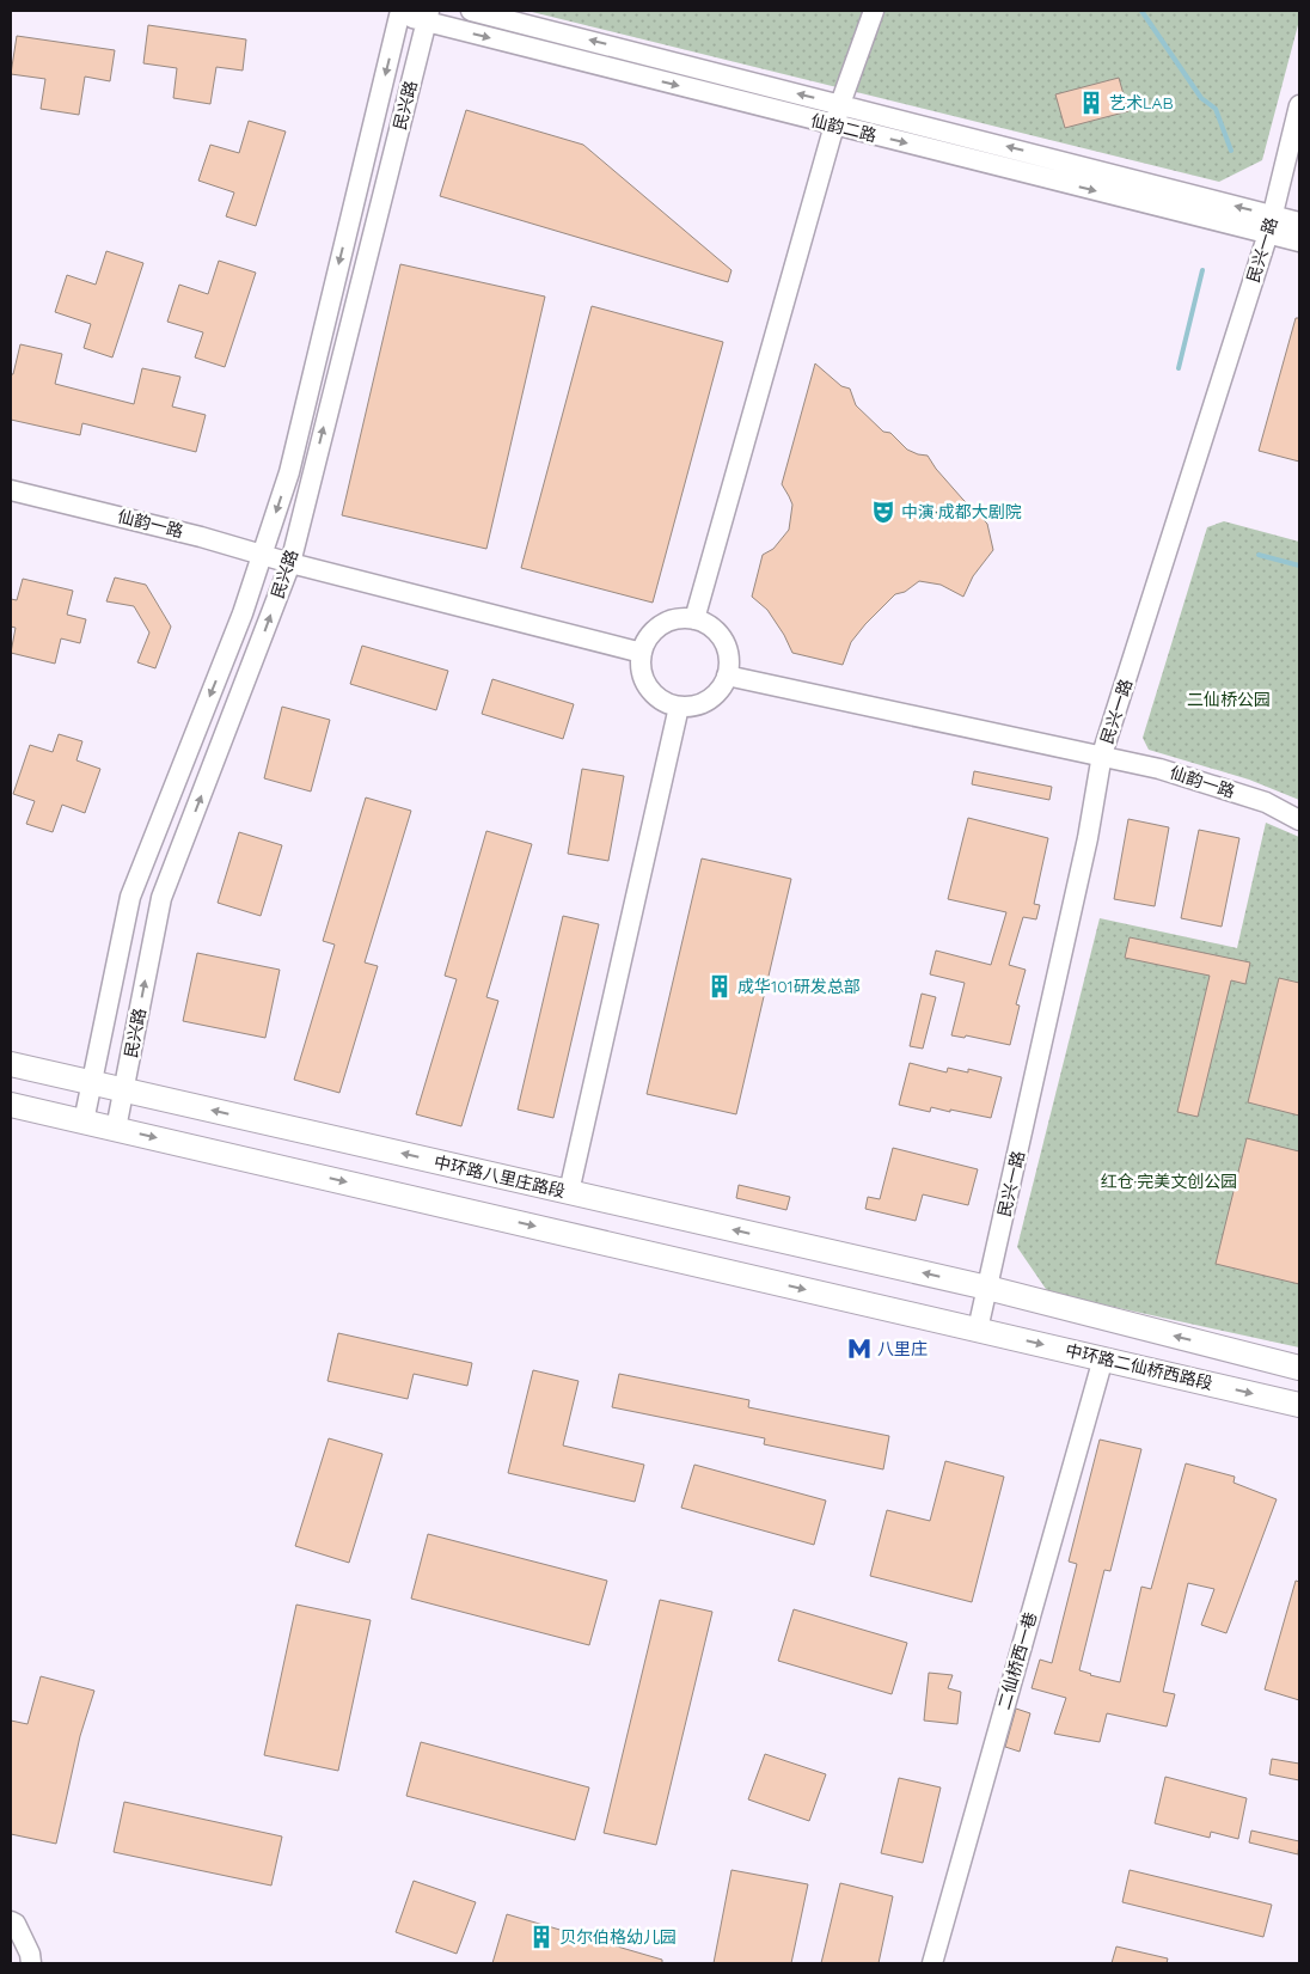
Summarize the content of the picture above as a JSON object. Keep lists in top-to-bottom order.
{
  "streets": {
    "main road": ["中环路八里庄路段", "中环路二仙桥西路段"],
    "street": [
      "民兴路",
      "仙韵二路",
      "民兴一路",
      "仙韵一路",
      "二仙桥西一巷"
    ]
  },
  "crossings": [
    ["民兴路", "仙韵二路"],
    ["民兴路", "仙韵一路"],
    ["民兴路", "中环路八里庄路段"],
    ["仙韵二路", "民兴一路"],
    ["民兴一路", "仙韵一路"],
    ["民兴一路", "中环路八里庄路段"],
    ["民兴一路", "中环路二仙桥西路段"],
    ["中环路二仙桥西路段", "二仙桥西一巷"]
  ],
  "parks": ["二仙桥公园", "红仓·完美文创公园"],
  "places": {
    "building": ["艺术LAB", "成华101研发总部", "贝尔伯格幼儿园"],
    "theatre": ["中演·成都大剧院"],
    "metro station": ["八里庄"]
  }
}
